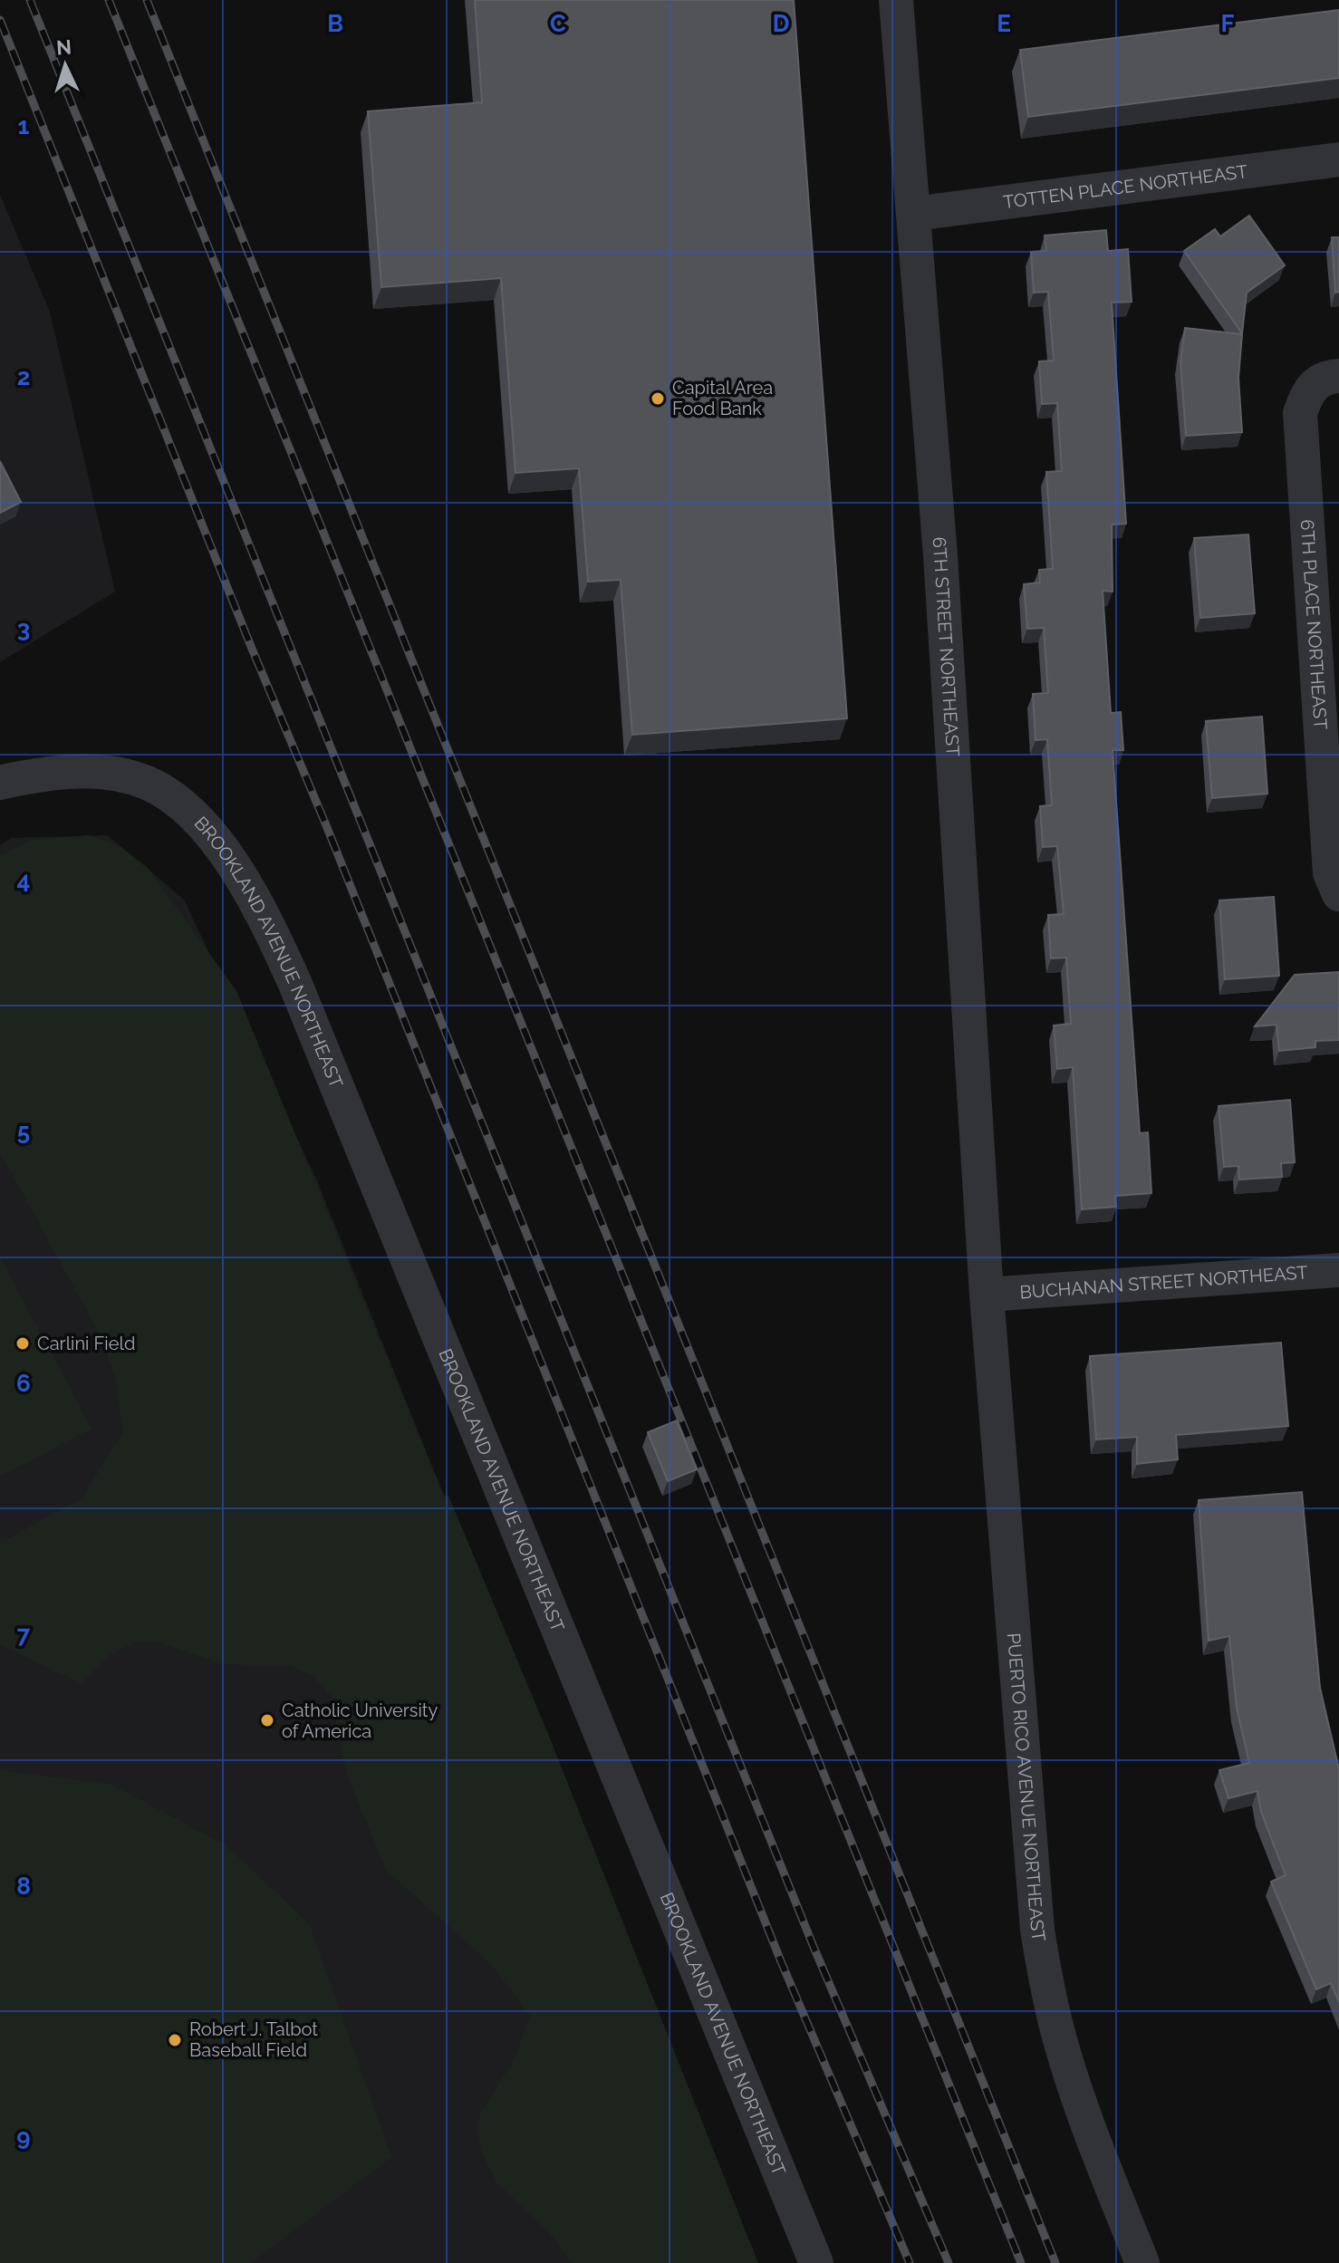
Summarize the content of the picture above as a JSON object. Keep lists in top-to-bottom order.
{
  "streets": {
    "street": [
      "TOTTEN PLACE NORTHEAST",
      "6TH PLACE NORTHEAST",
      "6TH STREET NORTHEAST",
      "BROOKLAND AVENUE NORTHEAST",
      "BUCHANAN STREET NORTHEAST",
      "PUERTO RICO AVENUE NORTHEAST"
    ]
  },
  "crossings": [
    ["TOTTEN PLACE NORTHEAST", "6TH STREET NORTHEAST"],
    ["6TH STREET NORTHEAST", "BUCHANAN STREET NORTHEAST"],
    ["6TH STREET NORTHEAST", "PUERTO RICO AVENUE NORTHEAST"],
    ["BUCHANAN STREET NORTHEAST", "PUERTO RICO AVENUE NORTHEAST"]
  ],
  "places": [
    "Capital Area Food Bank",
    "Carlini Field",
    "Catholic University of America",
    "Robert J. Talbot Baseball Field"
  ],
  "north": "top",
  "grid": {
    "columns": [
      "B",
      "C",
      "D",
      "E",
      "F"
    ],
    "rows": [
      "1",
      "2",
      "3",
      "4",
      "5",
      "6",
      "7",
      "8",
      "9"
    ]
  }
}
